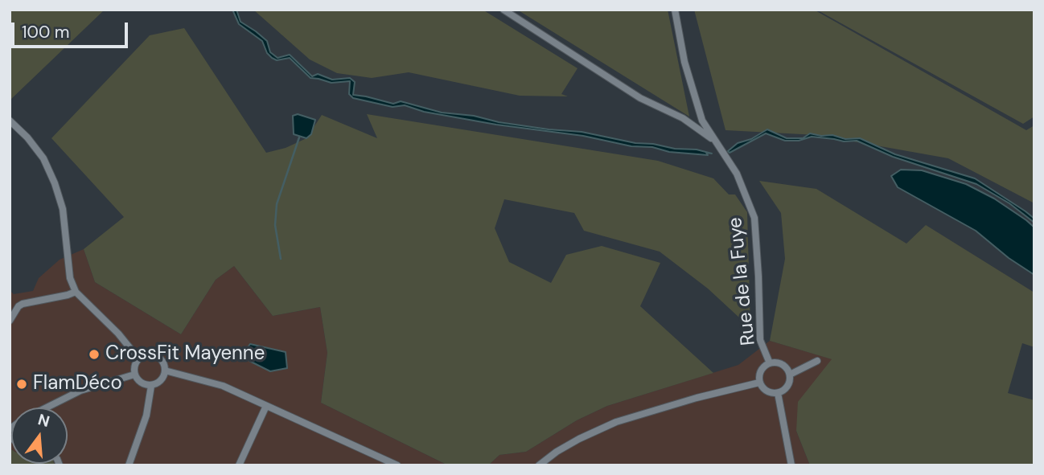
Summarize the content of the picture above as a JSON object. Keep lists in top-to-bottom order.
{
  "streets": {
    "street": ["Rue de la Fuye"]
  },
  "places": ["CrossFit Mayenne", "FlamDéco"],
  "scale_bar": "100 m",
  "north": "top"
}
